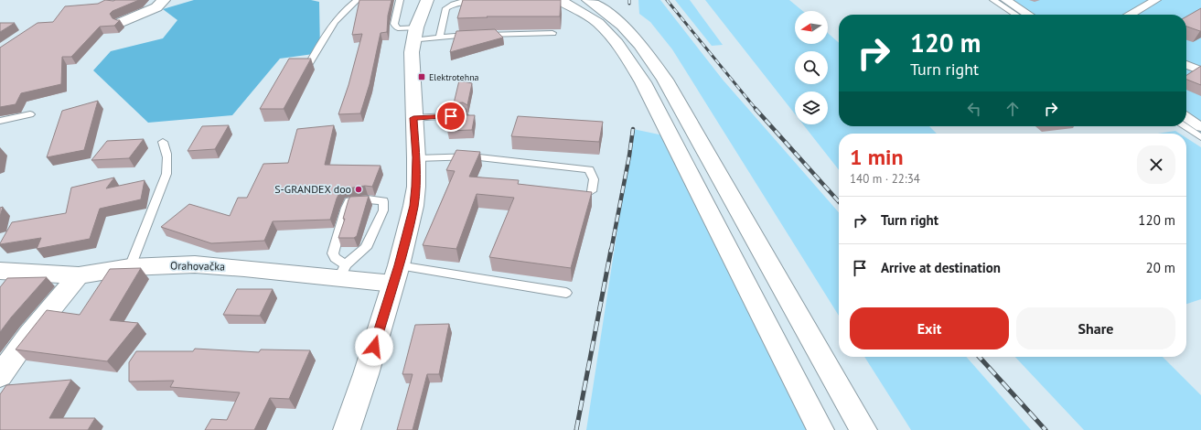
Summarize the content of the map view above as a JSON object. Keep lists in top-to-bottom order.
{
  "streets": {
    "main road": ["Orahovačka"]
  },
  "places": {
    "transit": ["Elektrotehna"],
    "other": ["S-GRANDEX doo"]
  },
  "north": "left",
  "page": {
    "turn": ["120 m", "Turn right"],
    "heading": ["1 min", "140 m · 22:34"],
    "list": [
      {
        "name": "Turn right",
        "value": "120 m"
      },
      {
        "name": "Arrive at destination",
        "value": "20 m"
      }
    ],
    "buttons": ["Exit", "Share"]
  }
}
